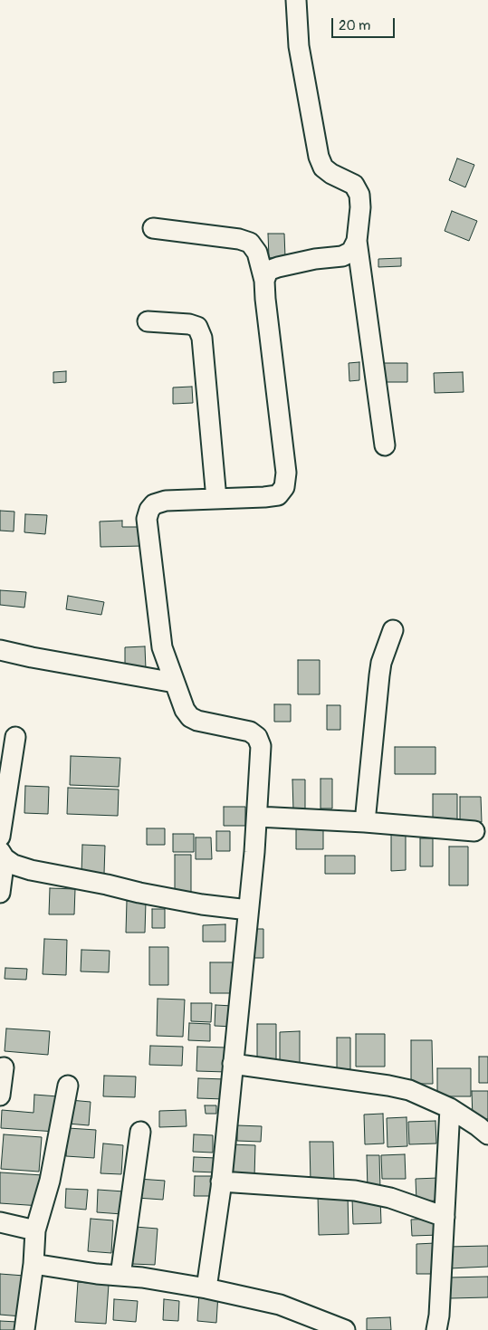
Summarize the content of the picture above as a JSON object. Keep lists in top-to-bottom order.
{
  "scale_bar": "20 m"
}
